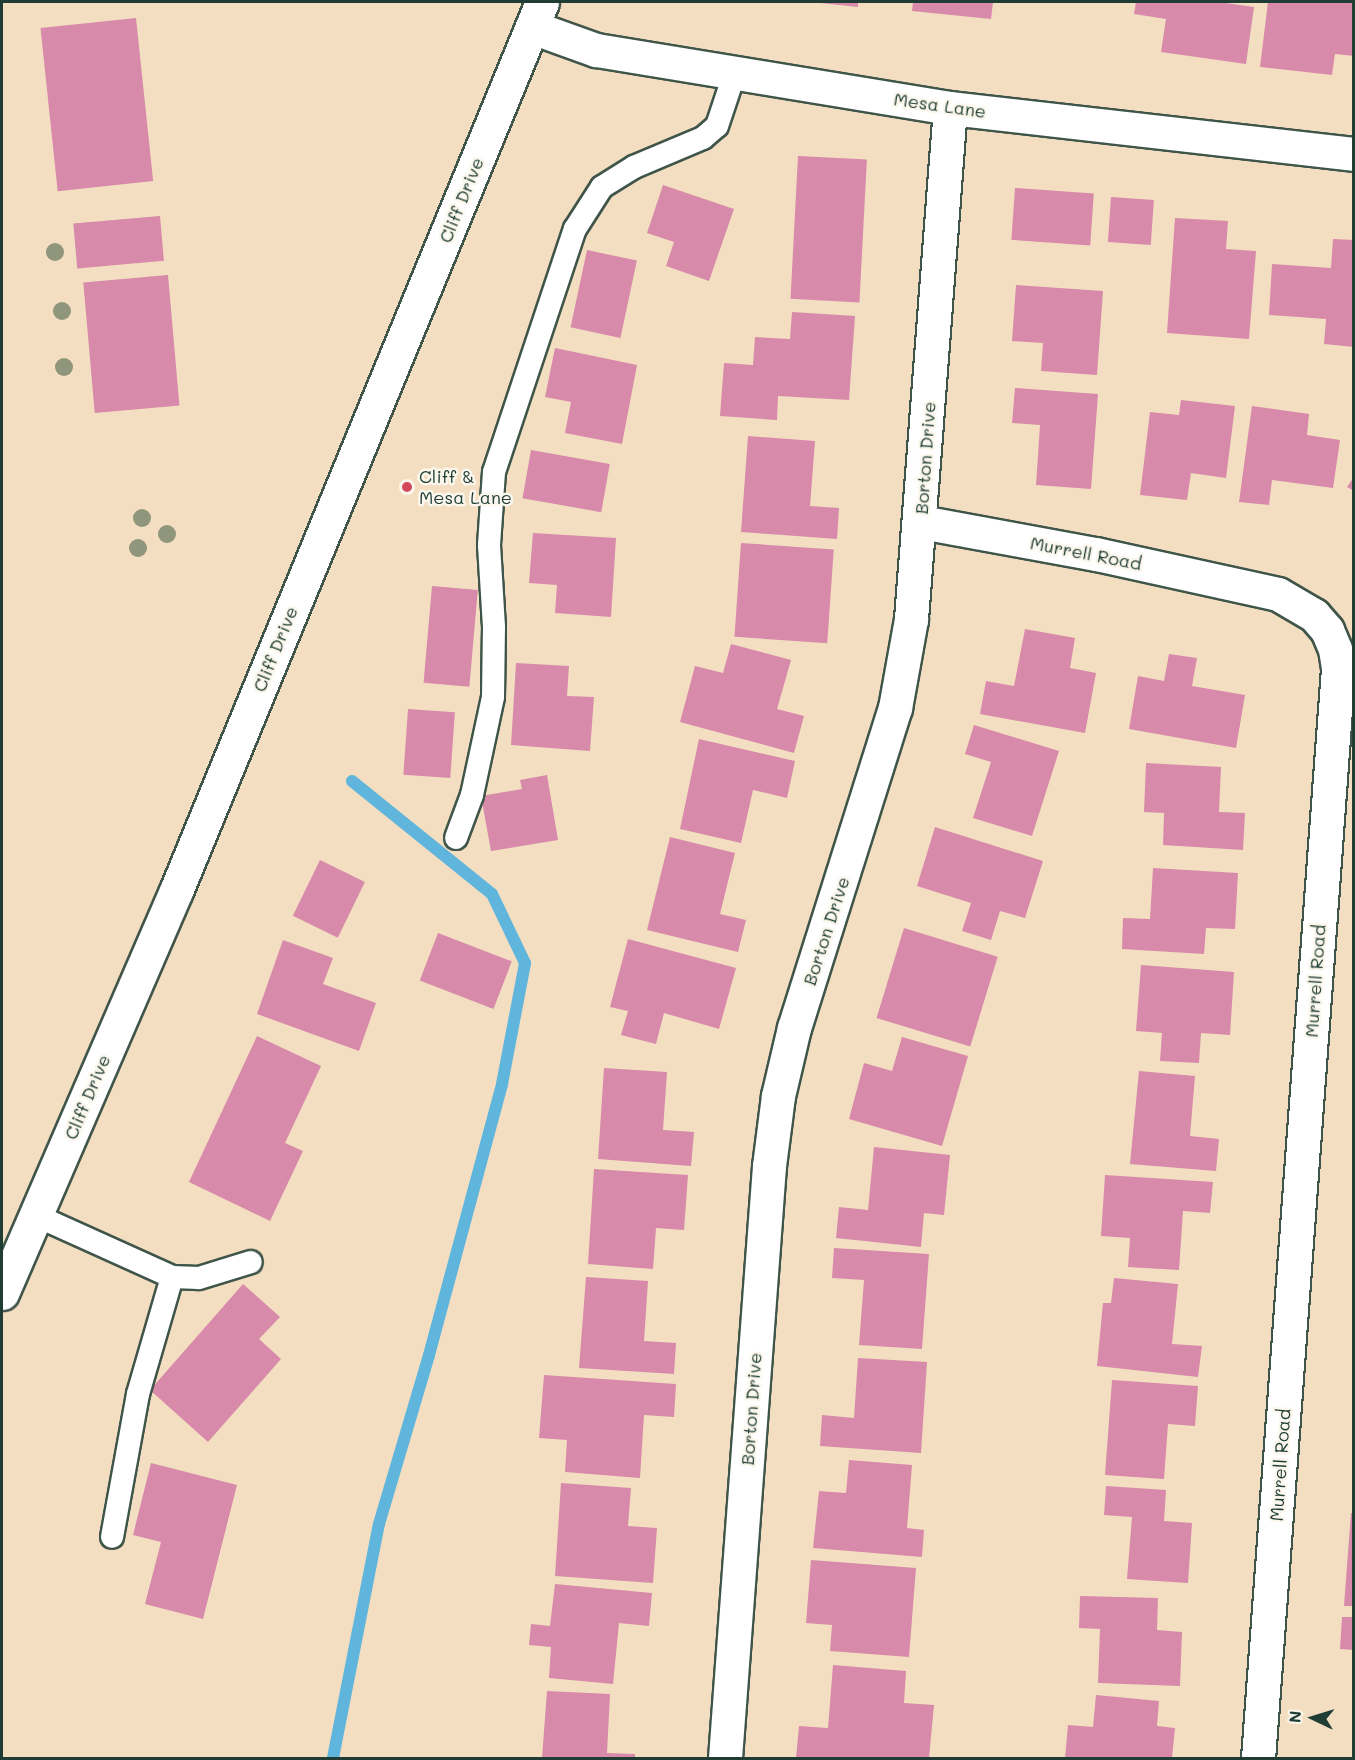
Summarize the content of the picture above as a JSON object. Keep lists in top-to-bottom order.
{
  "streets": {
    "street": [
      "Mesa Lane",
      "Cliff Drive",
      "Borton Drive",
      "Murrell Road"
    ]
  },
  "crossings": [
    ["Mesa Lane", "Cliff Drive"],
    ["Mesa Lane", "Borton Drive"],
    ["Borton Drive", "Murrell Road"]
  ],
  "places": ["Cliff & Mesa Lane"],
  "north": "left"
}
